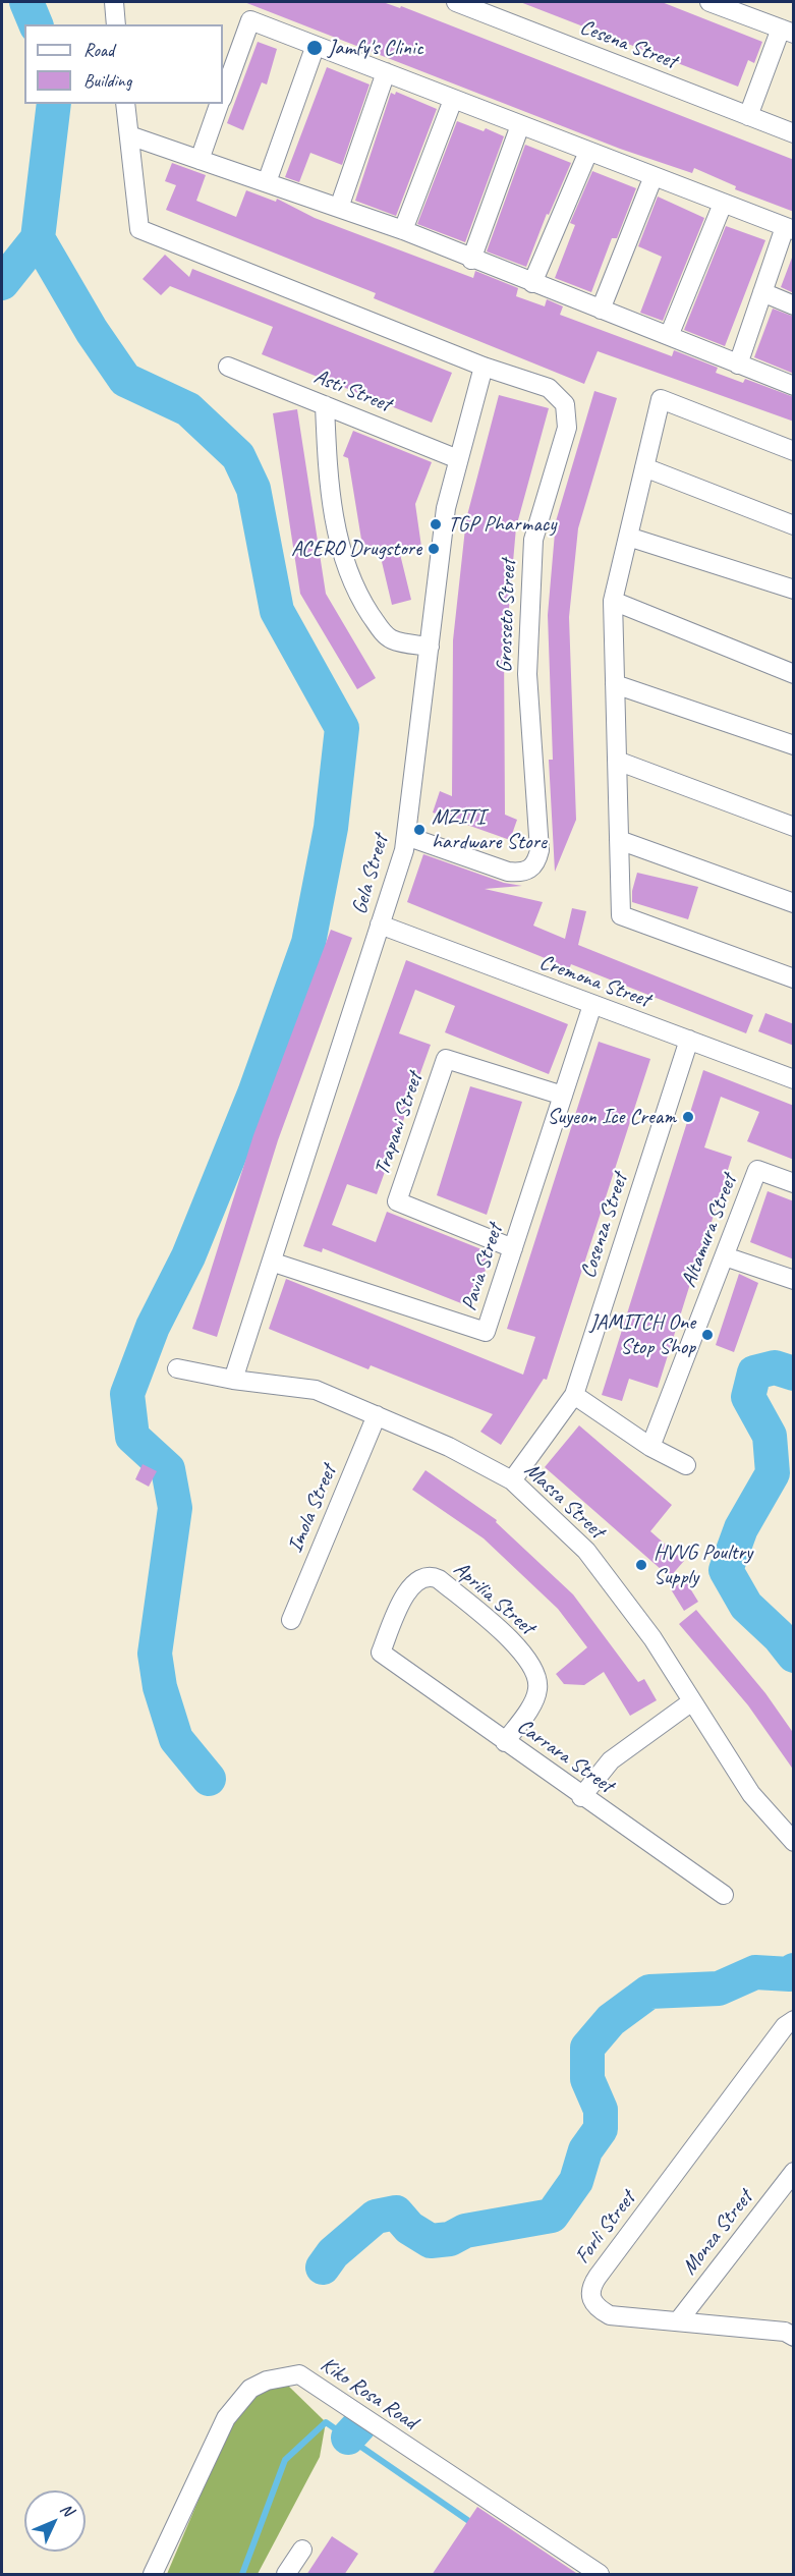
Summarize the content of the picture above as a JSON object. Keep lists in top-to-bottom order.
{
  "streets": {
    "street": [
      "Cesena Street",
      "Asti Street",
      "Grosseto Street",
      "Gela Street",
      "Cremona Street",
      "Trapani Street",
      "Cosenza Street",
      "Altamura Street",
      "Pavia Street",
      "Massa Street",
      "Imola Street",
      "Aprilia Street",
      "Carrara Street",
      "Forli Street",
      "Monza Street",
      "Kiko Rosa Road"
    ]
  },
  "crossings": [
    ["Asti Street", "Gela Street"],
    ["Grosseto Street", "Gela Street"],
    ["Gela Street", "Cremona Street"],
    ["Gela Street", "Pavia Street"],
    ["Gela Street", "Massa Street"],
    ["Cremona Street", "Cosenza Street"],
    ["Cremona Street", "Pavia Street"],
    ["Trapani Street", "Pavia Street"],
    ["Cosenza Street", "Massa Street"],
    ["Massa Street", "Imola Street"],
    ["Aprilia Street", "Carrara Street"],
    ["Forli Street", "Monza Street"]
  ],
  "places": [
    "Jamfy's Clinic",
    "TGP Pharmacy",
    "ACERO Drugstore",
    "MZITI hardware Store",
    "Suyeon Ice Cream",
    "JAMITCH One Stop Shop",
    "HVVG Poultry Supply"
  ],
  "legend": ["Road", "Building"],
  "north": "top right"
}
